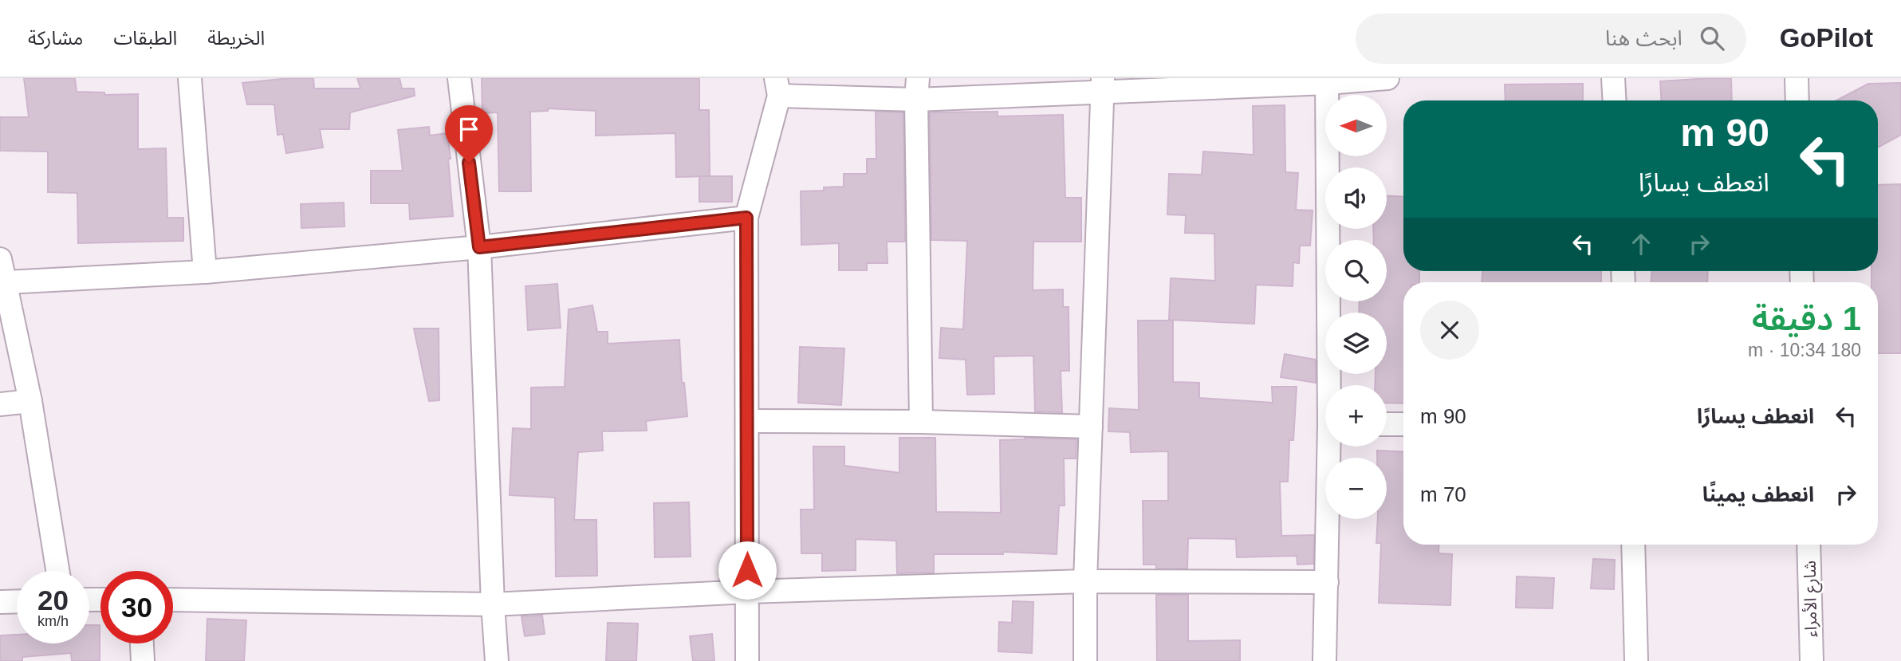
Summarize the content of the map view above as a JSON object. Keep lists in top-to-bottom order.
{
  "streets": {
    "street": ["شارع الأمراء"]
  },
  "north": "left",
  "page": {
    "header": "GoPilot",
    "search": "ابحث هنا",
    "nav": ["الخريطة", "الطبقات", "مشاركة"],
    "map_buttons": ["+", "−"],
    "turn": ["90 m", "انعطف يسارًا"],
    "heading": ["1 دقيقة", "180 m · 10:34"],
    "list": [
      {
        "name": "انعطف يسارًا",
        "value": "90 m"
      },
      {
        "name": "انعطف يمينًا",
        "value": "70 m"
      }
    ],
    "speed": "20 km/h",
    "limit": "30"
  }
}
